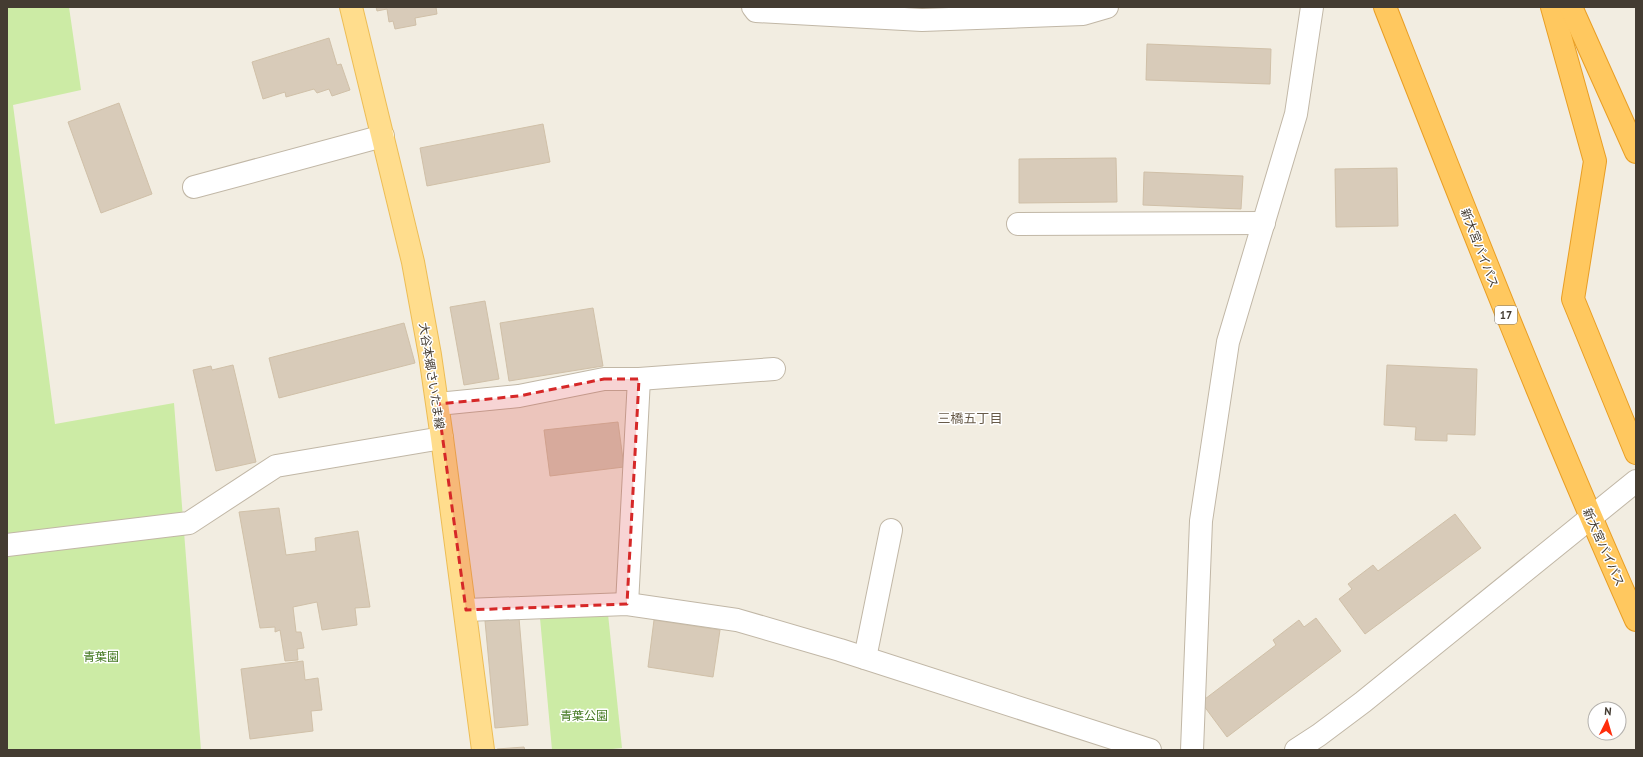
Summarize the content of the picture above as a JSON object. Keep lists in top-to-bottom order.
{
  "streets": {
    "highway": ["新大宮バイパス", "17"],
    "main road": ["大谷本郷さいたま線"]
  },
  "districts": ["三橋五丁目"],
  "parks": ["青葉園", "青葉公園"],
  "north": "top"
}
